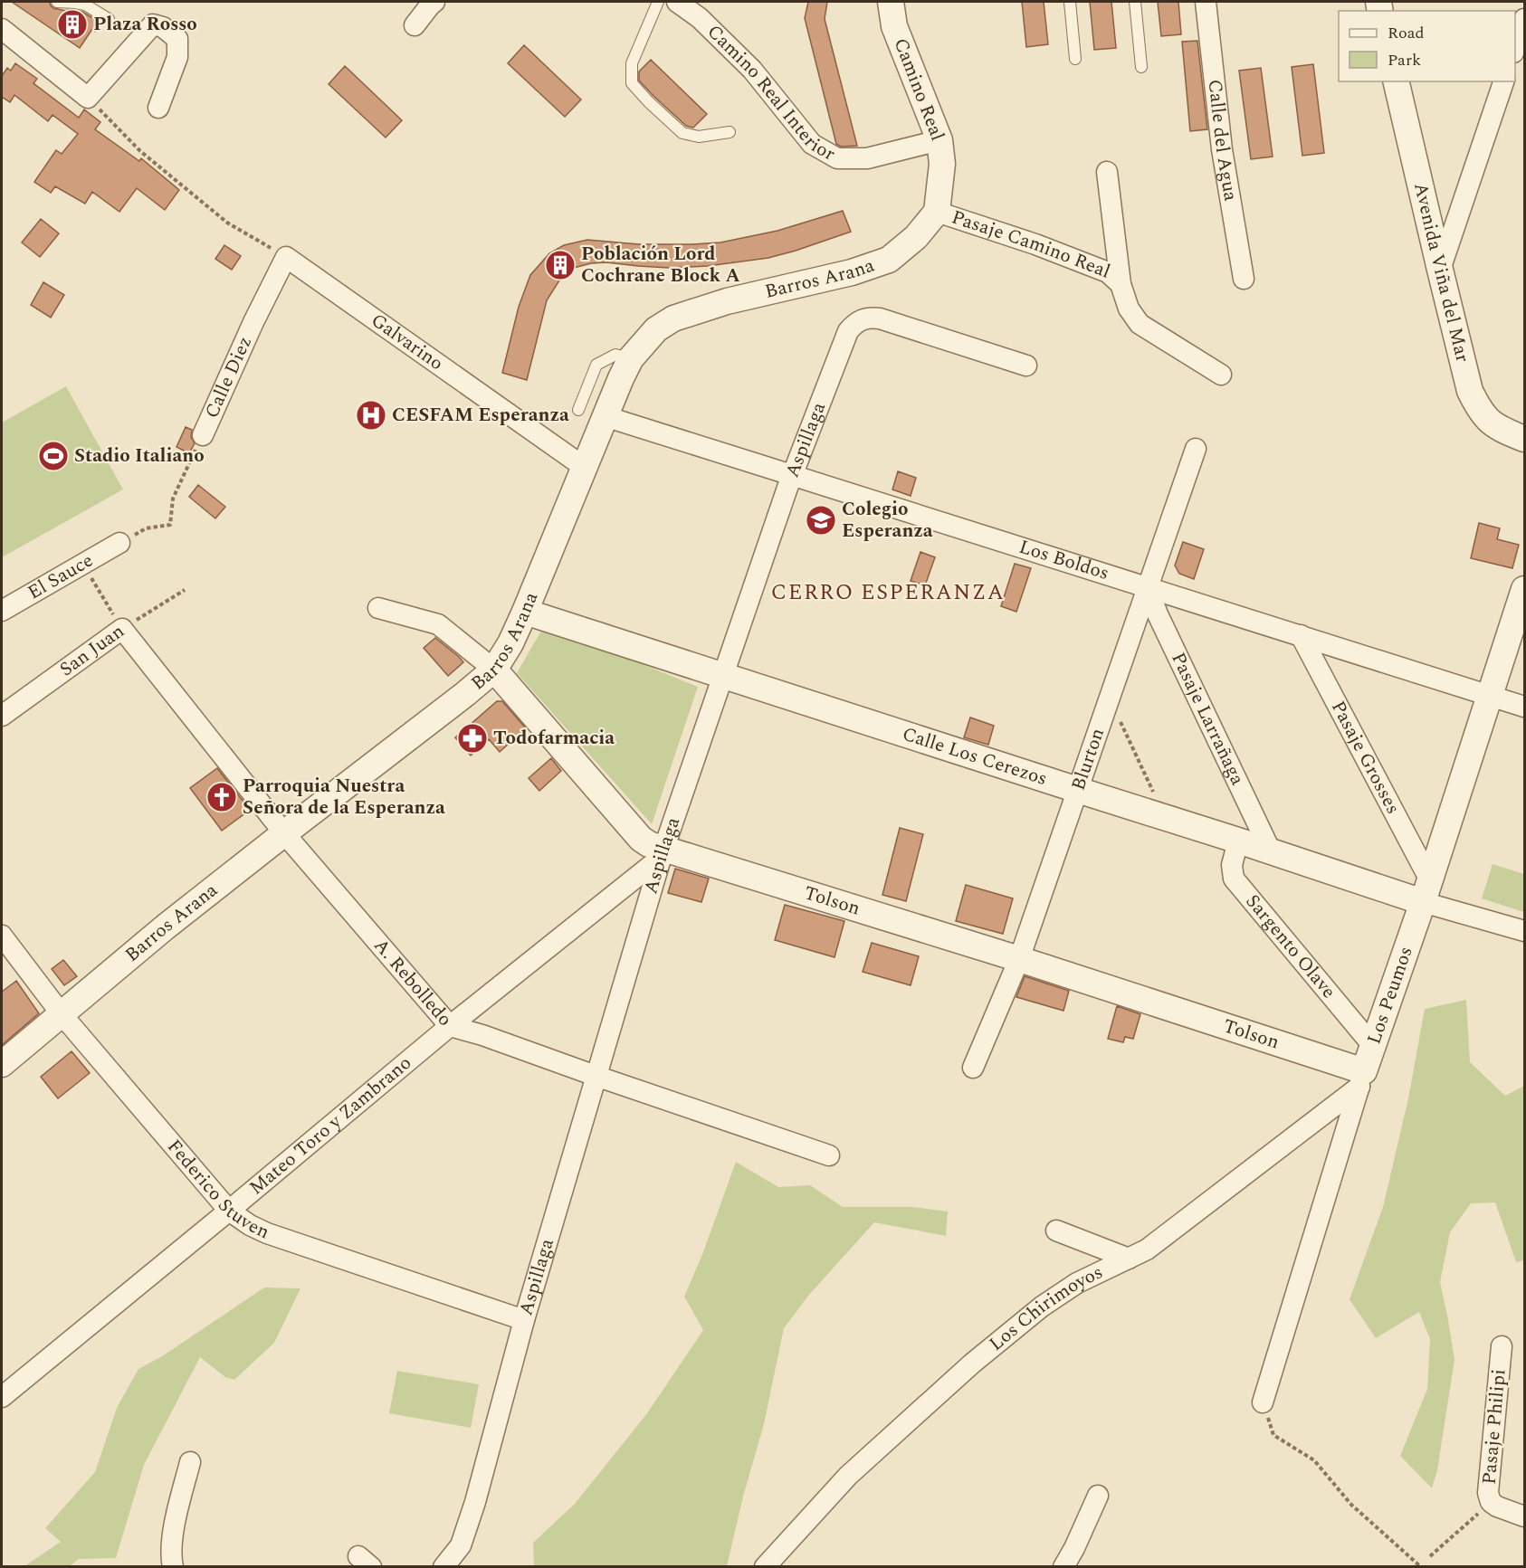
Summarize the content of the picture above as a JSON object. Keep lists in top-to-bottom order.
{
  "streets": {
    "street": [
      "Camino Real",
      "Camino Real Interior",
      "Calle del Agua",
      "Pasaje Camino Real",
      "Avenida Viña del Mar",
      "Barros Arana",
      "Galvarino",
      "Calle Diez",
      "Aspillaga",
      "Los Boldos",
      "El Sauce",
      "San Juan",
      "Pasaje Larrañaga",
      "Calle Los Cerezos",
      "Pasaje Grosses",
      "Blurton",
      "Tolson",
      "Sargento Olave",
      "A. Rebolledo",
      "Los Peumos",
      "Mateo Toro y Zambrano",
      "Federico Stuven",
      "Los Chirimoyos",
      "Pasaje Philipi"
    ]
  },
  "crossings": [
    ["Camino Real", "Camino Real Interior"],
    ["Camino Real", "Pasaje Camino Real"],
    ["Camino Real", "Barros Arana"],
    ["Pasaje Camino Real", "Barros Arana"],
    ["Barros Arana", "Galvarino"],
    ["Barros Arana", "Los Boldos"],
    ["Barros Arana", "Calle Los Cerezos"],
    ["Barros Arana", "Tolson"],
    ["Barros Arana", "A. Rebolledo"],
    ["Barros Arana", "Federico Stuven"],
    ["Galvarino", "Calle Diez"],
    ["Aspillaga", "Los Boldos"],
    ["Aspillaga", "Calle Los Cerezos"],
    ["Aspillaga", "Tolson"],
    ["Aspillaga", "A. Rebolledo"],
    ["Aspillaga", "Mateo Toro y Zambrano"],
    ["Aspillaga", "Federico Stuven"],
    ["Los Boldos", "Pasaje Larrañaga"],
    ["Los Boldos", "Pasaje Grosses"],
    ["Los Boldos", "Blurton"],
    ["Los Boldos", "Los Peumos"],
    ["San Juan", "A. Rebolledo"],
    ["Pasaje Larrañaga", "Calle Los Cerezos"],
    ["Pasaje Larrañaga", "Blurton"],
    ["Calle Los Cerezos", "Pasaje Grosses"],
    ["Calle Los Cerezos", "Blurton"],
    ["Calle Los Cerezos", "Sargento Olave"],
    ["Calle Los Cerezos", "Los Peumos"],
    ["Pasaje Grosses", "Los Peumos"],
    ["Blurton", "Tolson"],
    ["Tolson", "Los Peumos"],
    ["Tolson", "Mateo Toro y Zambrano"],
    ["Tolson", "Los Chirimoyos"],
    ["Sargento Olave", "Los Peumos"],
    ["A. Rebolledo", "Mateo Toro y Zambrano"],
    ["Los Peumos", "Los Chirimoyos"],
    ["Mateo Toro y Zambrano", "Federico Stuven"]
  ],
  "districts": ["CERRO ESPERANZA"],
  "places": {
    "building": ["Plaza Rosso", "Población Lord Cochrane Block A"],
    "hospital": ["CESFAM Esperanza"],
    "sports": ["Stadio Italiano"],
    "school or university": ["Colegio Esperanza"],
    "pharmacy": ["Todofarmacia"],
    "church": ["Parroquia Nuestra Señora de la Esperanza"]
  },
  "legend": ["Road", "Park"]
}
